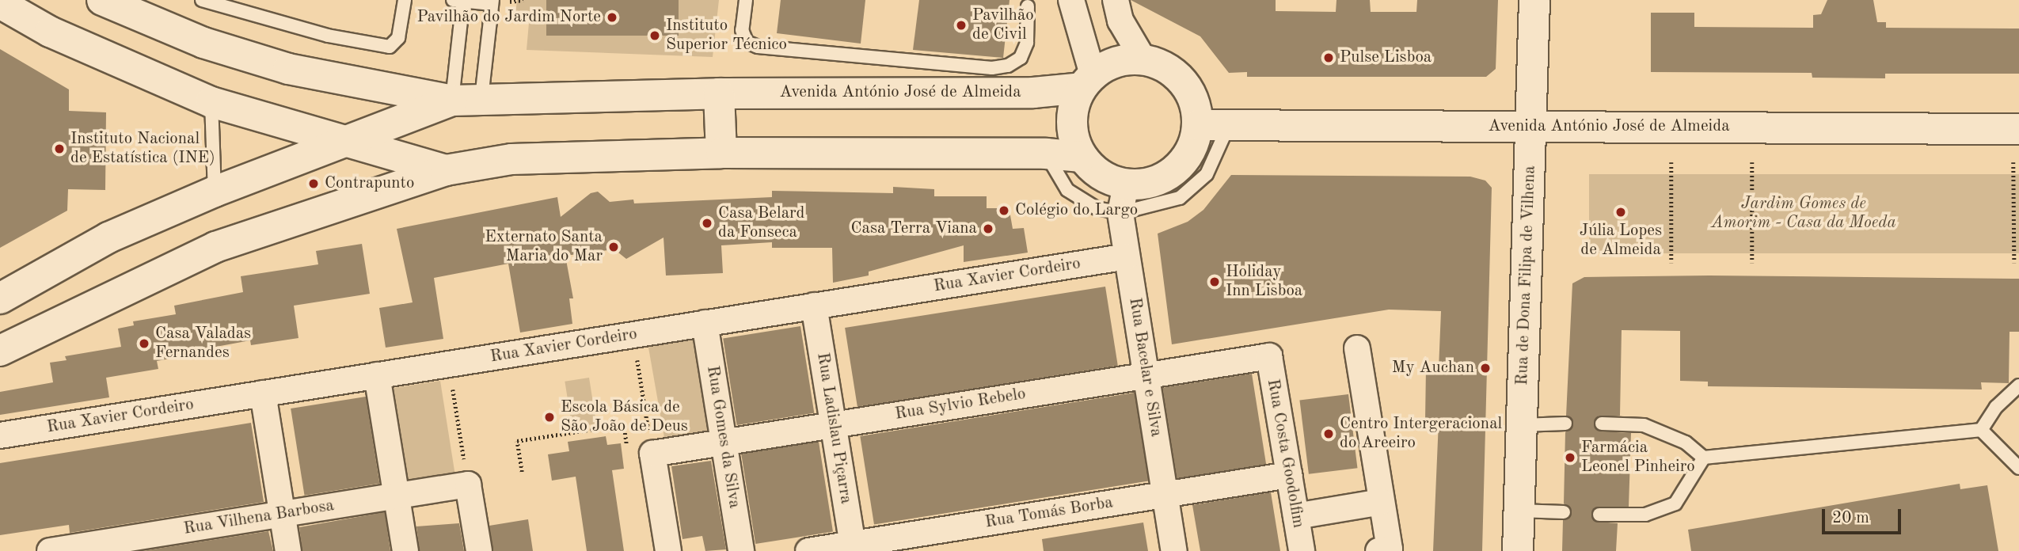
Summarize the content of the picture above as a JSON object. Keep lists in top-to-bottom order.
{
  "streets": {
    "street": [
      "Avenida António José de Almeida",
      "Rua Xavier Cordeiro",
      "Rua de Dona Filipa de Vilhena",
      "Rua Bacelar e Silva",
      "Rua Sylvio Rebelo",
      "Rua Ladislau Piçarra",
      "Rua Gomes da Silva",
      "Rua Costa Goodolfim",
      "Rua Tomás Borba",
      "Rua Vilhena Barbosa"
    ]
  },
  "crossings": [
    ["Avenida António José de Almeida", "Rua de Dona Filipa de Vilhena"],
    ["Avenida António José de Almeida", "Rua Bacelar e Silva"],
    ["Rua Xavier Cordeiro", "Rua Bacelar e Silva"],
    ["Rua Xavier Cordeiro", "Rua Ladislau Piçarra"],
    ["Rua Xavier Cordeiro", "Rua Gomes da Silva"],
    ["Rua Bacelar e Silva", "Rua Sylvio Rebelo"],
    ["Rua Bacelar e Silva", "Rua Tomás Borba"],
    ["Rua Sylvio Rebelo", "Rua Ladislau Piçarra"],
    ["Rua Sylvio Rebelo", "Rua Gomes da Silva"],
    ["Rua Sylvio Rebelo", "Rua Costa Goodolfim"],
    ["Rua Ladislau Piçarra", "Rua Tomás Borba"],
    ["Rua Costa Goodolfim", "Rua Tomás Borba"]
  ],
  "parks": ["Jardim Gomes de Amorim - Casa da Moeda"],
  "places": [
    "Pavilhão do Jardim Norte",
    "Pavilhão de Civil",
    "Instituto Superior Técnico",
    "Pulse Lisboa",
    "Instituto Nacional de Estatística (INE)",
    "Contrapunto",
    "Colégio do Largo",
    "Júlia Lopes de Almeida",
    "Casa Belard da Fonseca",
    "Casa Terra Viana",
    "Externato Santa Maria do Mar",
    "Holiday Inn Lisboa",
    "Casa Valadas Fernandes",
    "My Auchan",
    "Escola Básica de São João de Deus",
    "Centro Intergeracional do Areeiro",
    "Farmácia Leonel Pinheiro"
  ],
  "scale_bar": "20 m"
}
